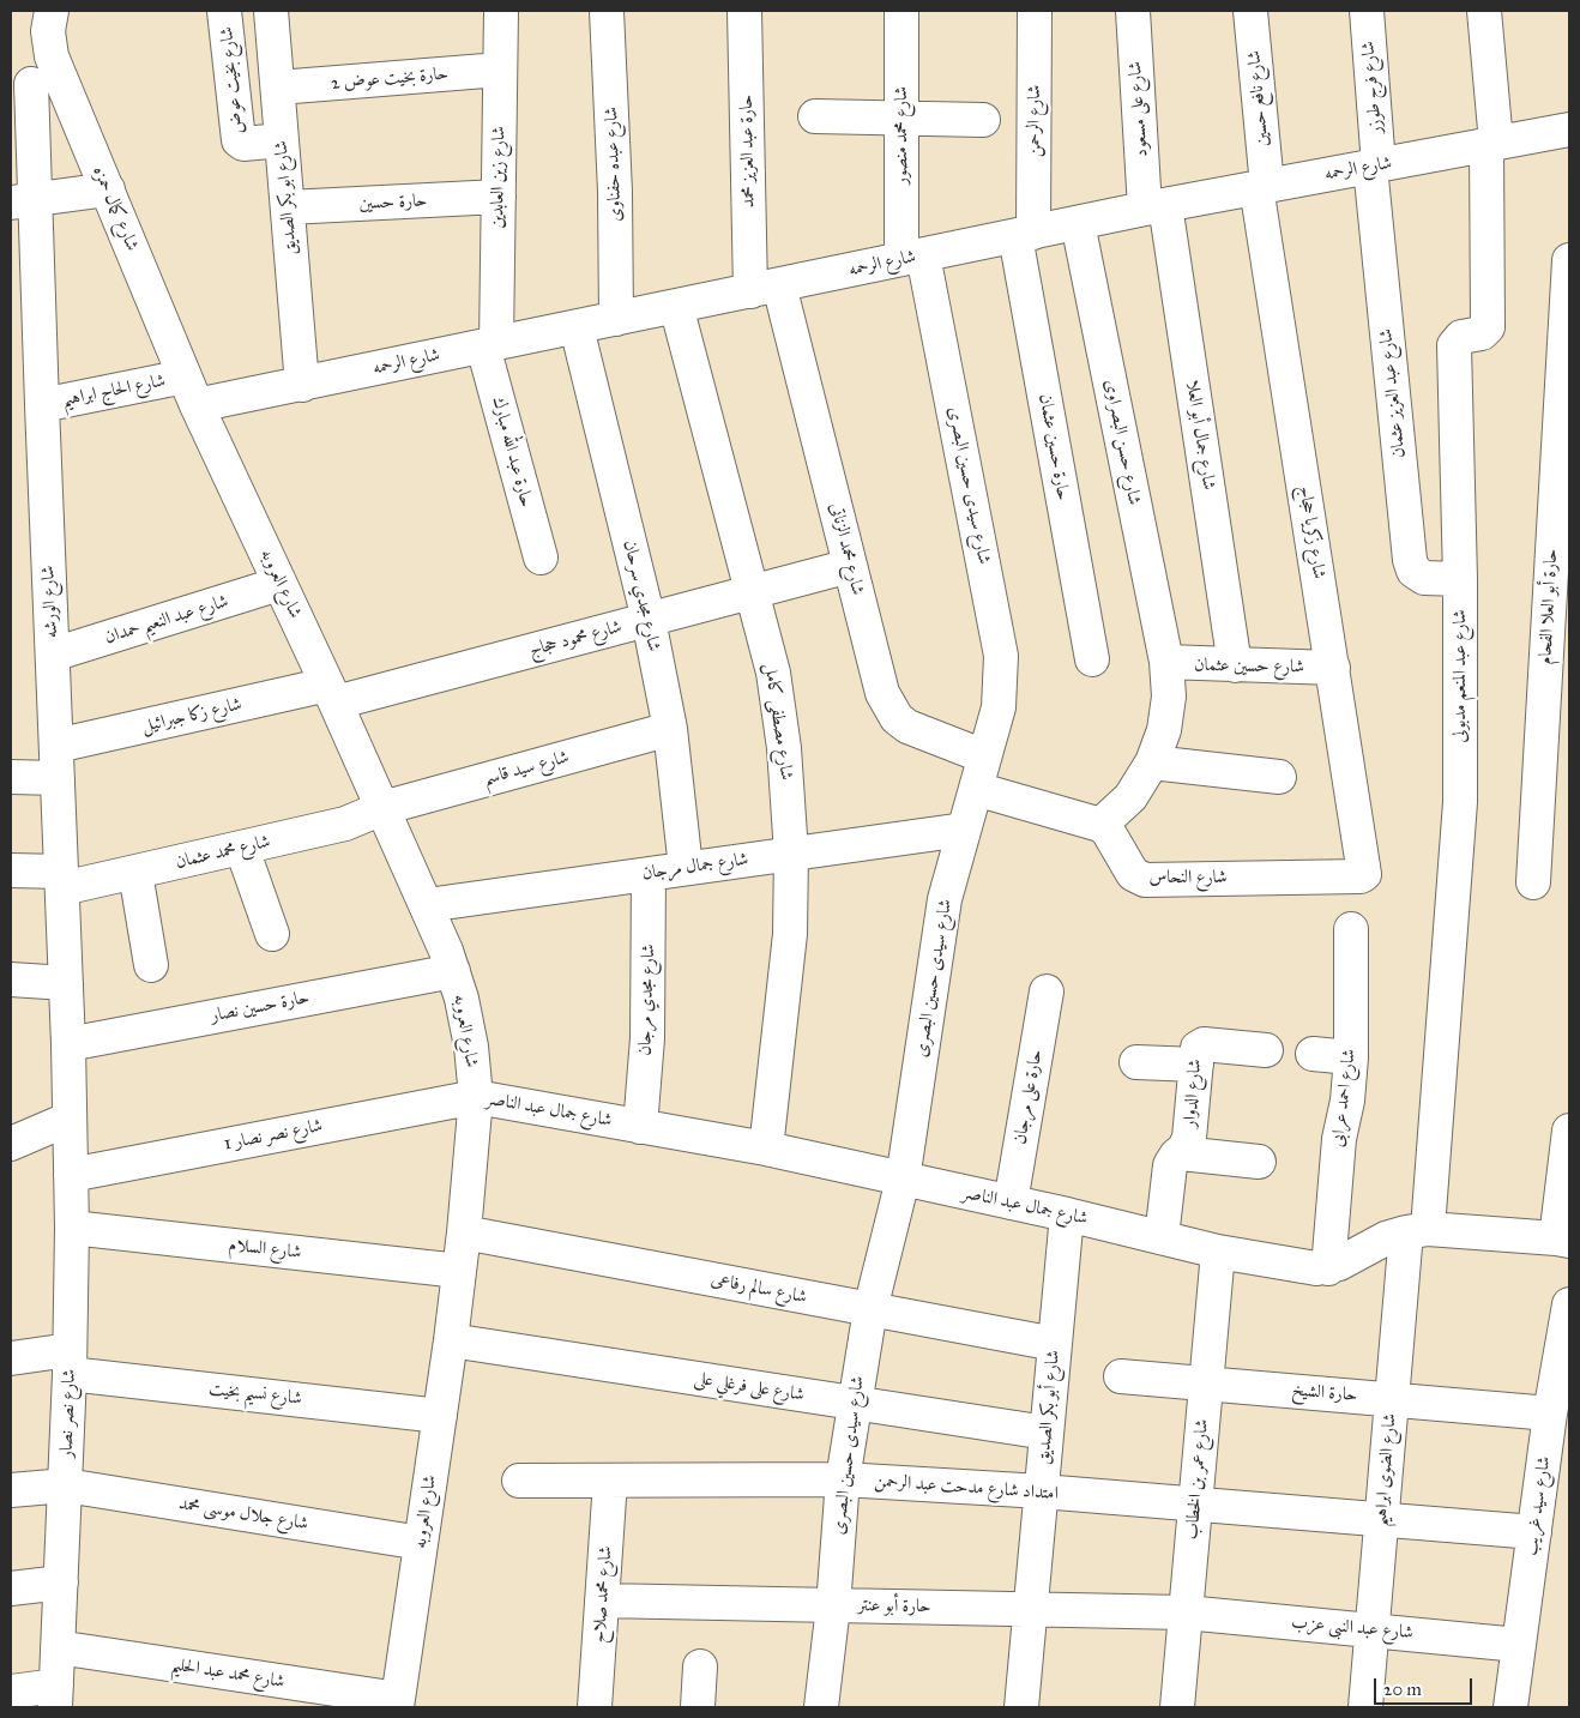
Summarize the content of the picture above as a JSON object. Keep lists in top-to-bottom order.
{
  "streets": {
    "street": [
      "حارة بخيت عوض 2",
      "شارع بخيت عوض",
      "شارع فرج طوزر",
      "شارع نافع حسين",
      "شارع على مسعود",
      "شارع الرحمن",
      "شارع محمد منصور",
      "حارة عبد العزيز محمد",
      "شارع عبده حفناوى",
      "شارع الرحمه",
      "شارع زين العابدين",
      "شارع ابو بكر الصديق",
      "حارة حسين",
      "شارع كمال حمزه",
      "شارع الحاج ابراهيم",
      "شارع عبد العزيز عثمان",
      "شارع جمال أبو العلا",
      "شارع حسن البصراوى",
      "حارة حسين عثمان",
      "حارة عبد الله مبارك",
      "شارع سيدى حسين البصرى",
      "شارع زكريا حجاج",
      "شارع محمد الزناتى",
      "شارع العروبه",
      "شارع مجدي سرحان",
      "شارع الورشه",
      "حارة أبو العلا الفحام",
      "شارع عبد النعيم حمدان",
      "شارع محمود حجاج",
      "شارع حسين عثمان",
      "شارع عبد المنعم مدبولى",
      "شارع زكا جبرائيل",
      "شارع مصطفى كامل",
      "شارع سيد قاسم",
      "شارع محمد عثمان",
      "شارع جمال مرجان",
      "شارع النحاس",
      "شارع مجدي مرجان",
      "حارة حسين نصار",
      "شارع الدوار",
      "حارة على مرجان",
      "شارع احمد عرابى",
      "شارع جمال عبد الناصر",
      "شارع نصر نصار 1",
      "شارع السلام",
      "شارع سالم رفاعى",
      "شارع على فرغلي على",
      "حارة الشيخ",
      "شارع نسيم بخيت",
      "شارع أبو بكر الصديق",
      "شارع نصر نصار",
      "شارع الضوى ابراهيم",
      "شارع عمر بن الخطاب",
      "امتداد شارع مدحت عبد الرحمن",
      "شارع سيد غريب",
      "شارع جلال موسى محمد",
      "شارع محمد صلاح",
      "حارة أبو عنتر",
      "شارع عبد النبى عزب",
      "شارع محمد عبد الحليم"
    ]
  },
  "crossings": [
    ["حارة بخيت عوض 2", "شارع زين العابدين"],
    ["حارة بخيت عوض 2", "شارع ابو بكر الصديق"],
    ["شارع بخيت عوض", "شارع ابو بكر الصديق"],
    ["شارع فرج طوزر", "شارع الرحمه"],
    ["شارع فرج طوزر", "شارع عبد العزيز عثمان"],
    ["شارع نافع حسين", "شارع الرحمه"],
    ["شارع نافع حسين", "شارع زكريا حجاج"],
    ["شارع على مسعود", "شارع الرحمه"],
    ["شارع على مسعود", "شارع جمال أبو العلا"],
    ["شارع الرحمن", "شارع الرحمه"],
    ["شارع الرحمن", "حارة حسين عثمان"],
    ["شارع محمد منصور", "شارع الرحمه"],
    ["شارع محمد منصور", "شارع سيدى حسين البصرى"],
    ["حارة عبد العزيز محمد", "شارع الرحمه"],
    ["حارة عبد العزيز محمد", "شارع محمد الزناتى"],
    ["شارع عبده حفناوى", "شارع الرحمه"],
    ["شارع الرحمه", "شارع زين العابدين"],
    ["شارع الرحمه", "شارع ابو بكر الصديق"],
    ["شارع الرحمه", "شارع كمال حمزه"],
    ["شارع الرحمه", "شارع الحاج ابراهيم"],
    ["شارع الرحمه", "شارع عبد العزيز عثمان"],
    ["شارع الرحمه", "شارع جمال أبو العلا"],
    ["شارع الرحمه", "شارع حسن البصراوى"],
    ["شارع الرحمه", "حارة حسين عثمان"],
    ["شارع الرحمه", "حارة عبد الله مبارك"],
    ["شارع الرحمه", "شارع سيدى حسين البصرى"],
    ["شارع الرحمه", "شارع زكريا حجاج"],
    ["شارع الرحمه", "شارع محمد الزناتى"],
    ["شارع الرحمه", "شارع العروبه"],
    ["شارع الرحمه", "شارع مجدي سرحان"],
    ["شارع الرحمه", "شارع عبد المنعم مدبولى"],
    ["شارع الرحمه", "شارع مصطفى كامل"],
    ["شارع زين العابدين", "حارة حسين"],
    ["شارع زين العابدين", "حارة عبد الله مبارك"],
    ["شارع ابو بكر الصديق", "حارة حسين"],
    ["شارع كمال حمزه", "شارع الحاج ابراهيم"],
    ["شارع كمال حمزه", "شارع العروبه"],
    ["شارع كمال حمزه", "شارع الورشه"],
    ["شارع الحاج ابراهيم", "شارع العروبه"],
    ["شارع الحاج ابراهيم", "شارع الورشه"],
    ["شارع عبد العزيز عثمان", "شارع عبد المنعم مدبولى"],
    ["شارع جمال أبو العلا", "شارع حسين عثمان"],
    ["شارع حسن البصراوى", "شارع حسين عثمان"],
    ["شارع حسن البصراوى", "شارع النحاس"],
    ["شارع سيدى حسين البصرى", "شارع محمد الزناتى"],
    ["شارع سيدى حسين البصرى", "شارع جمال مرجان"],
    ["شارع سيدى حسين البصرى", "شارع جمال عبد الناصر"],
    ["شارع سيدى حسين البصرى", "شارع سالم رفاعى"],
    ["شارع سيدى حسين البصرى", "شارع على فرغلي على"],
    ["شارع سيدى حسين البصرى", "امتداد شارع مدحت عبد الرحمن"],
    ["شارع سيدى حسين البصرى", "حارة أبو عنتر"],
    ["شارع زكريا حجاج", "شارع حسين عثمان"],
    ["شارع زكريا حجاج", "شارع النحاس"],
    ["شارع محمد الزناتى", "شارع محمود حجاج"],
    ["شارع العروبه", "شارع عبد النعيم حمدان"],
    ["شارع العروبه", "شارع محمود حجاج"],
    ["شارع العروبه", "شارع زكا جبرائيل"],
    ["شارع العروبه", "شارع سيد قاسم"],
    ["شارع العروبه", "شارع محمد عثمان"],
    ["شارع العروبه", "شارع جمال مرجان"],
    ["شارع العروبه", "حارة حسين نصار"],
    ["شارع العروبه", "شارع جمال عبد الناصر"],
    ["شارع العروبه", "شارع نصر نصار 1"],
    ["شارع العروبه", "شارع السلام"],
    ["شارع العروبه", "شارع سالم رفاعى"],
    ["شارع العروبه", "شارع على فرغلي على"],
    ["شارع العروبه", "شارع نسيم بخيت"],
    ["شارع العروبه", "شارع جلال موسى محمد"],
    ["شارع العروبه", "شارع محمد عبد الحليم"],
    ["شارع مجدي سرحان", "شارع محمود حجاج"],
    ["شارع مجدي سرحان", "شارع سيد قاسم"],
    ["شارع مجدي سرحان", "شارع جمال مرجان"],
    ["شارع الورشه", "شارع عبد النعيم حمدان"],
    ["شارع الورشه", "شارع زكا جبرائيل"],
    ["شارع الورشه", "شارع محمد عثمان"],
    ["شارع الورشه", "حارة حسين نصار"],
    ["شارع الورشه", "شارع نصر نصار"],
    ["شارع محمود حجاج", "شارع زكا جبرائيل"],
    ["شارع محمود حجاج", "شارع مصطفى كامل"],
    ["شارع عبد المنعم مدبولى", "شارع الضوى ابراهيم"],
    ["شارع مصطفى كامل", "شارع جمال مرجان"],
    ["شارع مصطفى كامل", "شارع جمال عبد الناصر"],
    ["شارع سيد قاسم", "شارع محمد عثمان"],
    ["شارع جمال مرجان", "شارع مجدي مرجان"],
    ["شارع مجدي مرجان", "شارع جمال عبد الناصر"],
    ["شارع الدوار", "شارع جمال عبد الناصر"],
    ["حارة على مرجان", "شارع جمال عبد الناصر"],
    ["شارع احمد عرابى", "شارع جمال عبد الناصر"],
    ["شارع جمال عبد الناصر", "شارع نصر نصار 1"],
    ["شارع جمال عبد الناصر", "شارع أبو بكر الصديق"],
    ["شارع جمال عبد الناصر", "شارع عمر بن الخطاب"],
    ["شارع نصر نصار 1", "شارع نصر نصار"],
    ["شارع السلام", "شارع نصر نصار"],
    ["شارع سالم رفاعى", "شارع أبو بكر الصديق"],
    ["شارع على فرغلي على", "شارع أبو بكر الصديق"],
    ["حارة الشيخ", "شارع الضوى ابراهيم"],
    ["حارة الشيخ", "شارع عمر بن الخطاب"],
    ["حارة الشيخ", "شارع سيد غريب"],
    ["شارع نسيم بخيت", "شارع نصر نصار"],
    ["شارع أبو بكر الصديق", "امتداد شارع مدحت عبد الرحمن"],
    ["شارع أبو بكر الصديق", "حارة أبو عنتر"],
    ["شارع نصر نصار", "شارع جلال موسى محمد"],
    ["شارع نصر نصار", "شارع محمد عبد الحليم"],
    ["شارع الضوى ابراهيم", "امتداد شارع مدحت عبد الرحمن"],
    ["شارع الضوى ابراهيم", "شارع عبد النبى عزب"],
    ["شارع عمر بن الخطاب", "امتداد شارع مدحت عبد الرحمن"],
    ["شارع عمر بن الخطاب", "حارة أبو عنتر"],
    ["شارع عمر بن الخطاب", "شارع عبد النبى عزب"],
    ["امتداد شارع مدحت عبد الرحمن", "شارع سيد غريب"],
    ["امتداد شارع مدحت عبد الرحمن", "شارع محمد صلاح"],
    ["شارع سيد غريب", "شارع عبد النبى عزب"],
    ["شارع محمد صلاح", "حارة أبو عنتر"],
    ["حارة أبو عنتر", "شارع عبد النبى عزب"]
  ],
  "scale_bar": "20 m"
}
